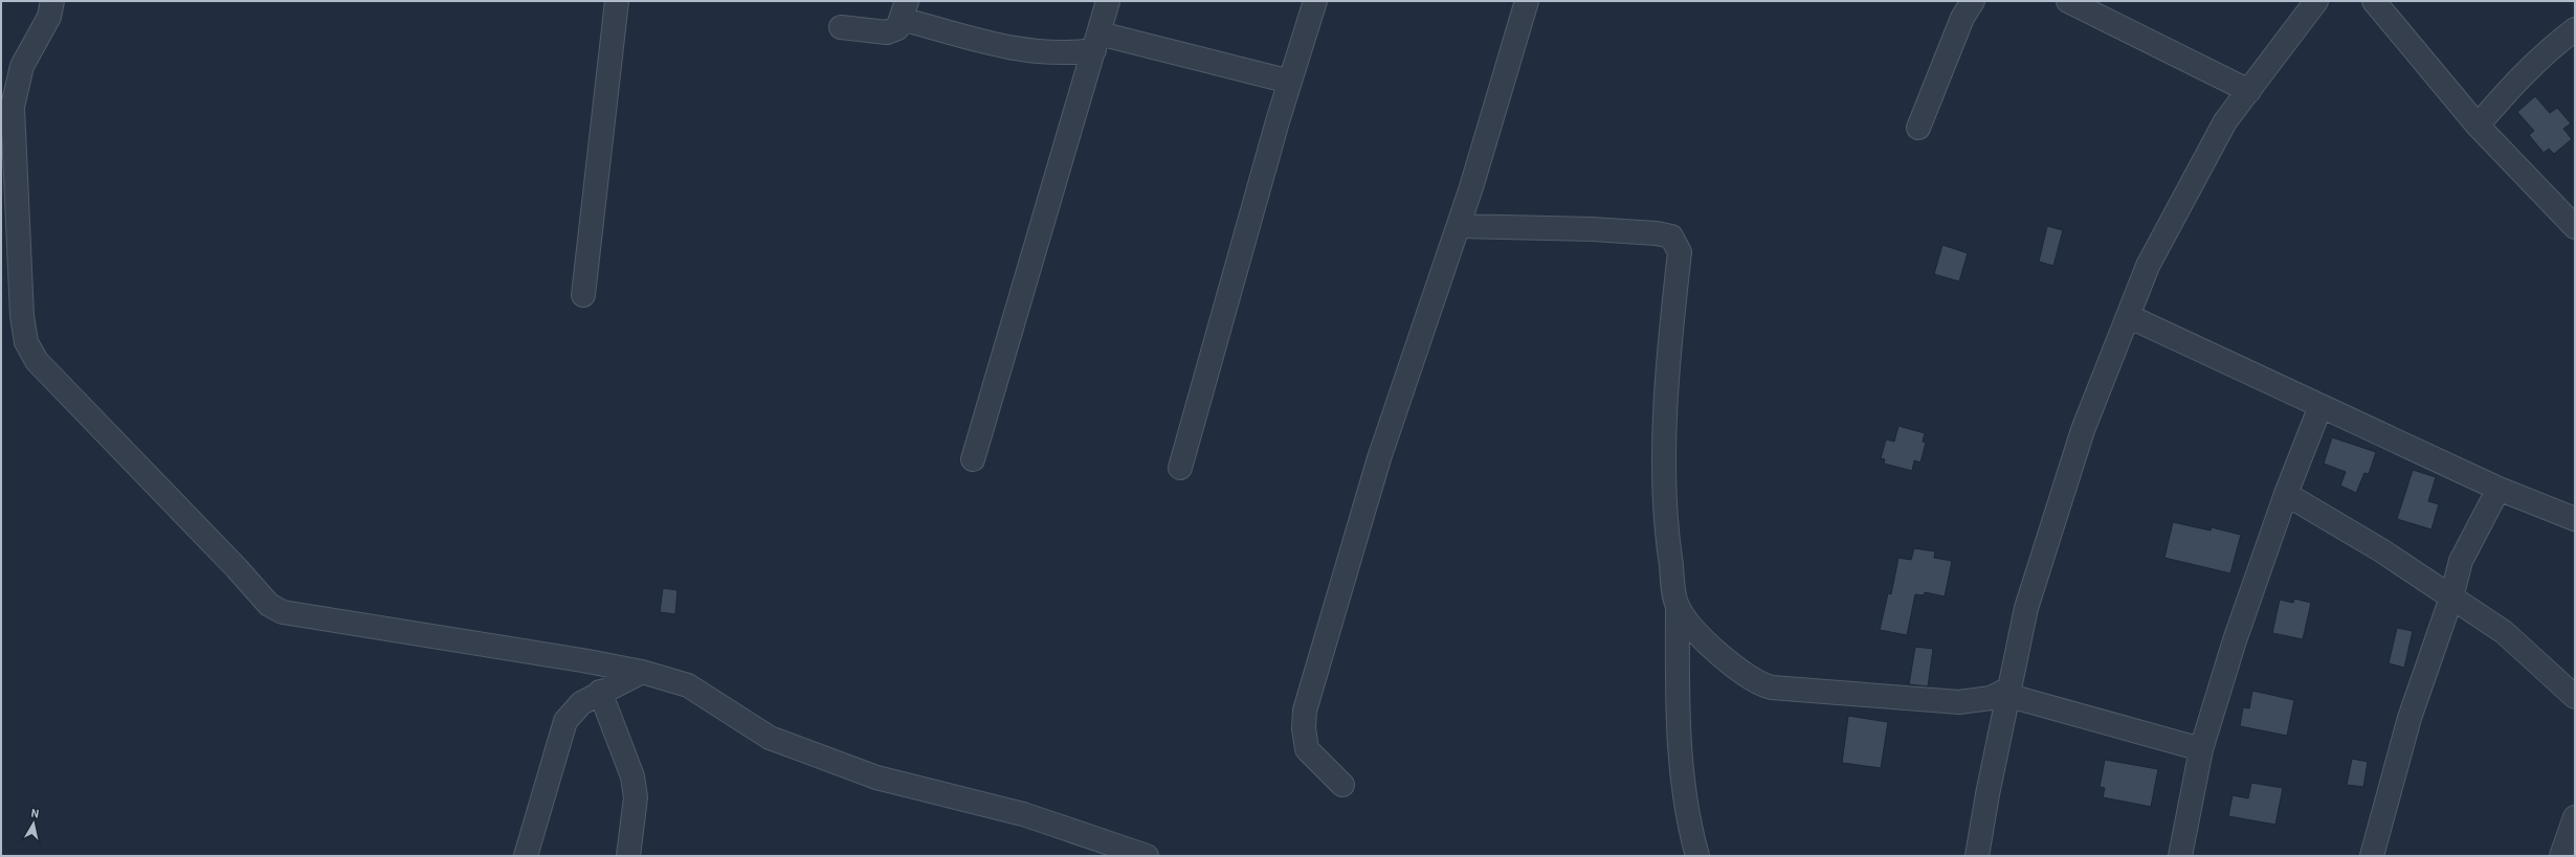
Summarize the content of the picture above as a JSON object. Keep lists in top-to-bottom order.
{
  "north": "top"
}
